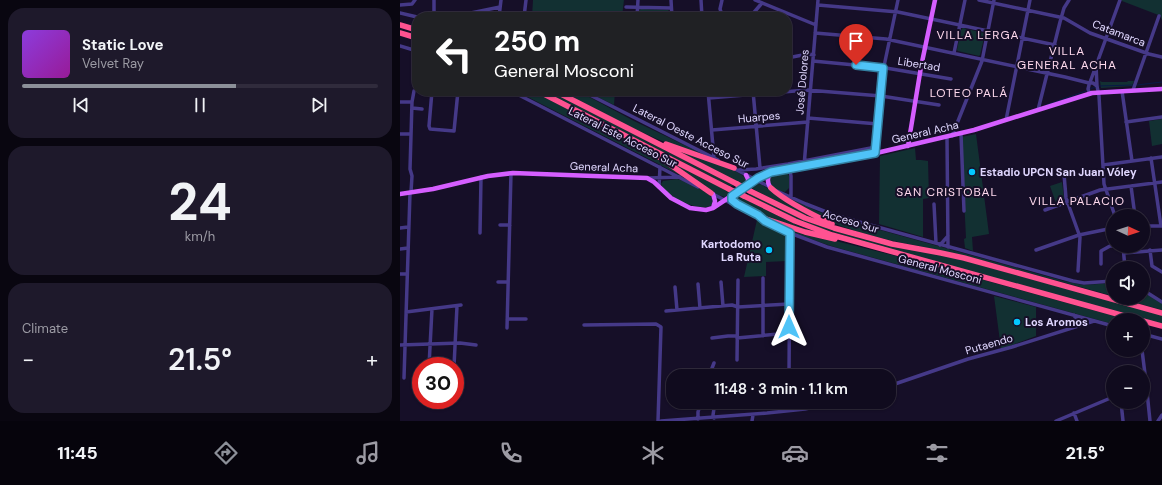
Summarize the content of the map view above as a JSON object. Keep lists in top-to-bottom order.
{
  "streets": {
    "highway": ["Acceso Sur"],
    "main road": ["General Acha"],
    "street": [
      "Catamarca",
      "Libertad",
      "José Dolores",
      "Huarpes",
      "Lateral Oeste Acceso Sur",
      "Lateral Este Acceso Sur",
      "General Mosconi",
      "Putaendo"
    ]
  },
  "crossings": [
    ["Libertad", "José Dolores"],
    ["José Dolores", "Huarpes"],
    ["José Dolores", "General Acha"],
    ["General Acha", "Lateral Oeste Acceso Sur"],
    ["General Acha", "Lateral Este Acceso Sur"],
    ["General Acha", "Acceso Sur"],
    ["General Acha", "General Mosconi"],
    ["General Mosconi", "Putaendo"]
  ],
  "districts": [
    "VILLA LERGA",
    "VILLA GENERAL ACHA",
    "LOTEO PALÁ",
    "SAN CRISTOBAL",
    "VILLA PALACIO"
  ],
  "places": ["Estadio UPCN San Juan Vóley", "Kartodomo La Ruta", "Los Aromos"],
  "north": "right",
  "page": {
    "turn": ["250 m", "General Mosconi"],
    "song": ["Static Love", "Velvet Ray"],
    "tile": [
      ["24", "km/h"],
      "Climate"
    ],
    "map_buttons": ["+", "−"],
    "heat": ["−", "21.5°", "+"],
    "limit": "30",
    "trip": "11:48 · 3 min · 1.1 km",
    "tabs": ["11:45", "21.5°"]
  }
}
